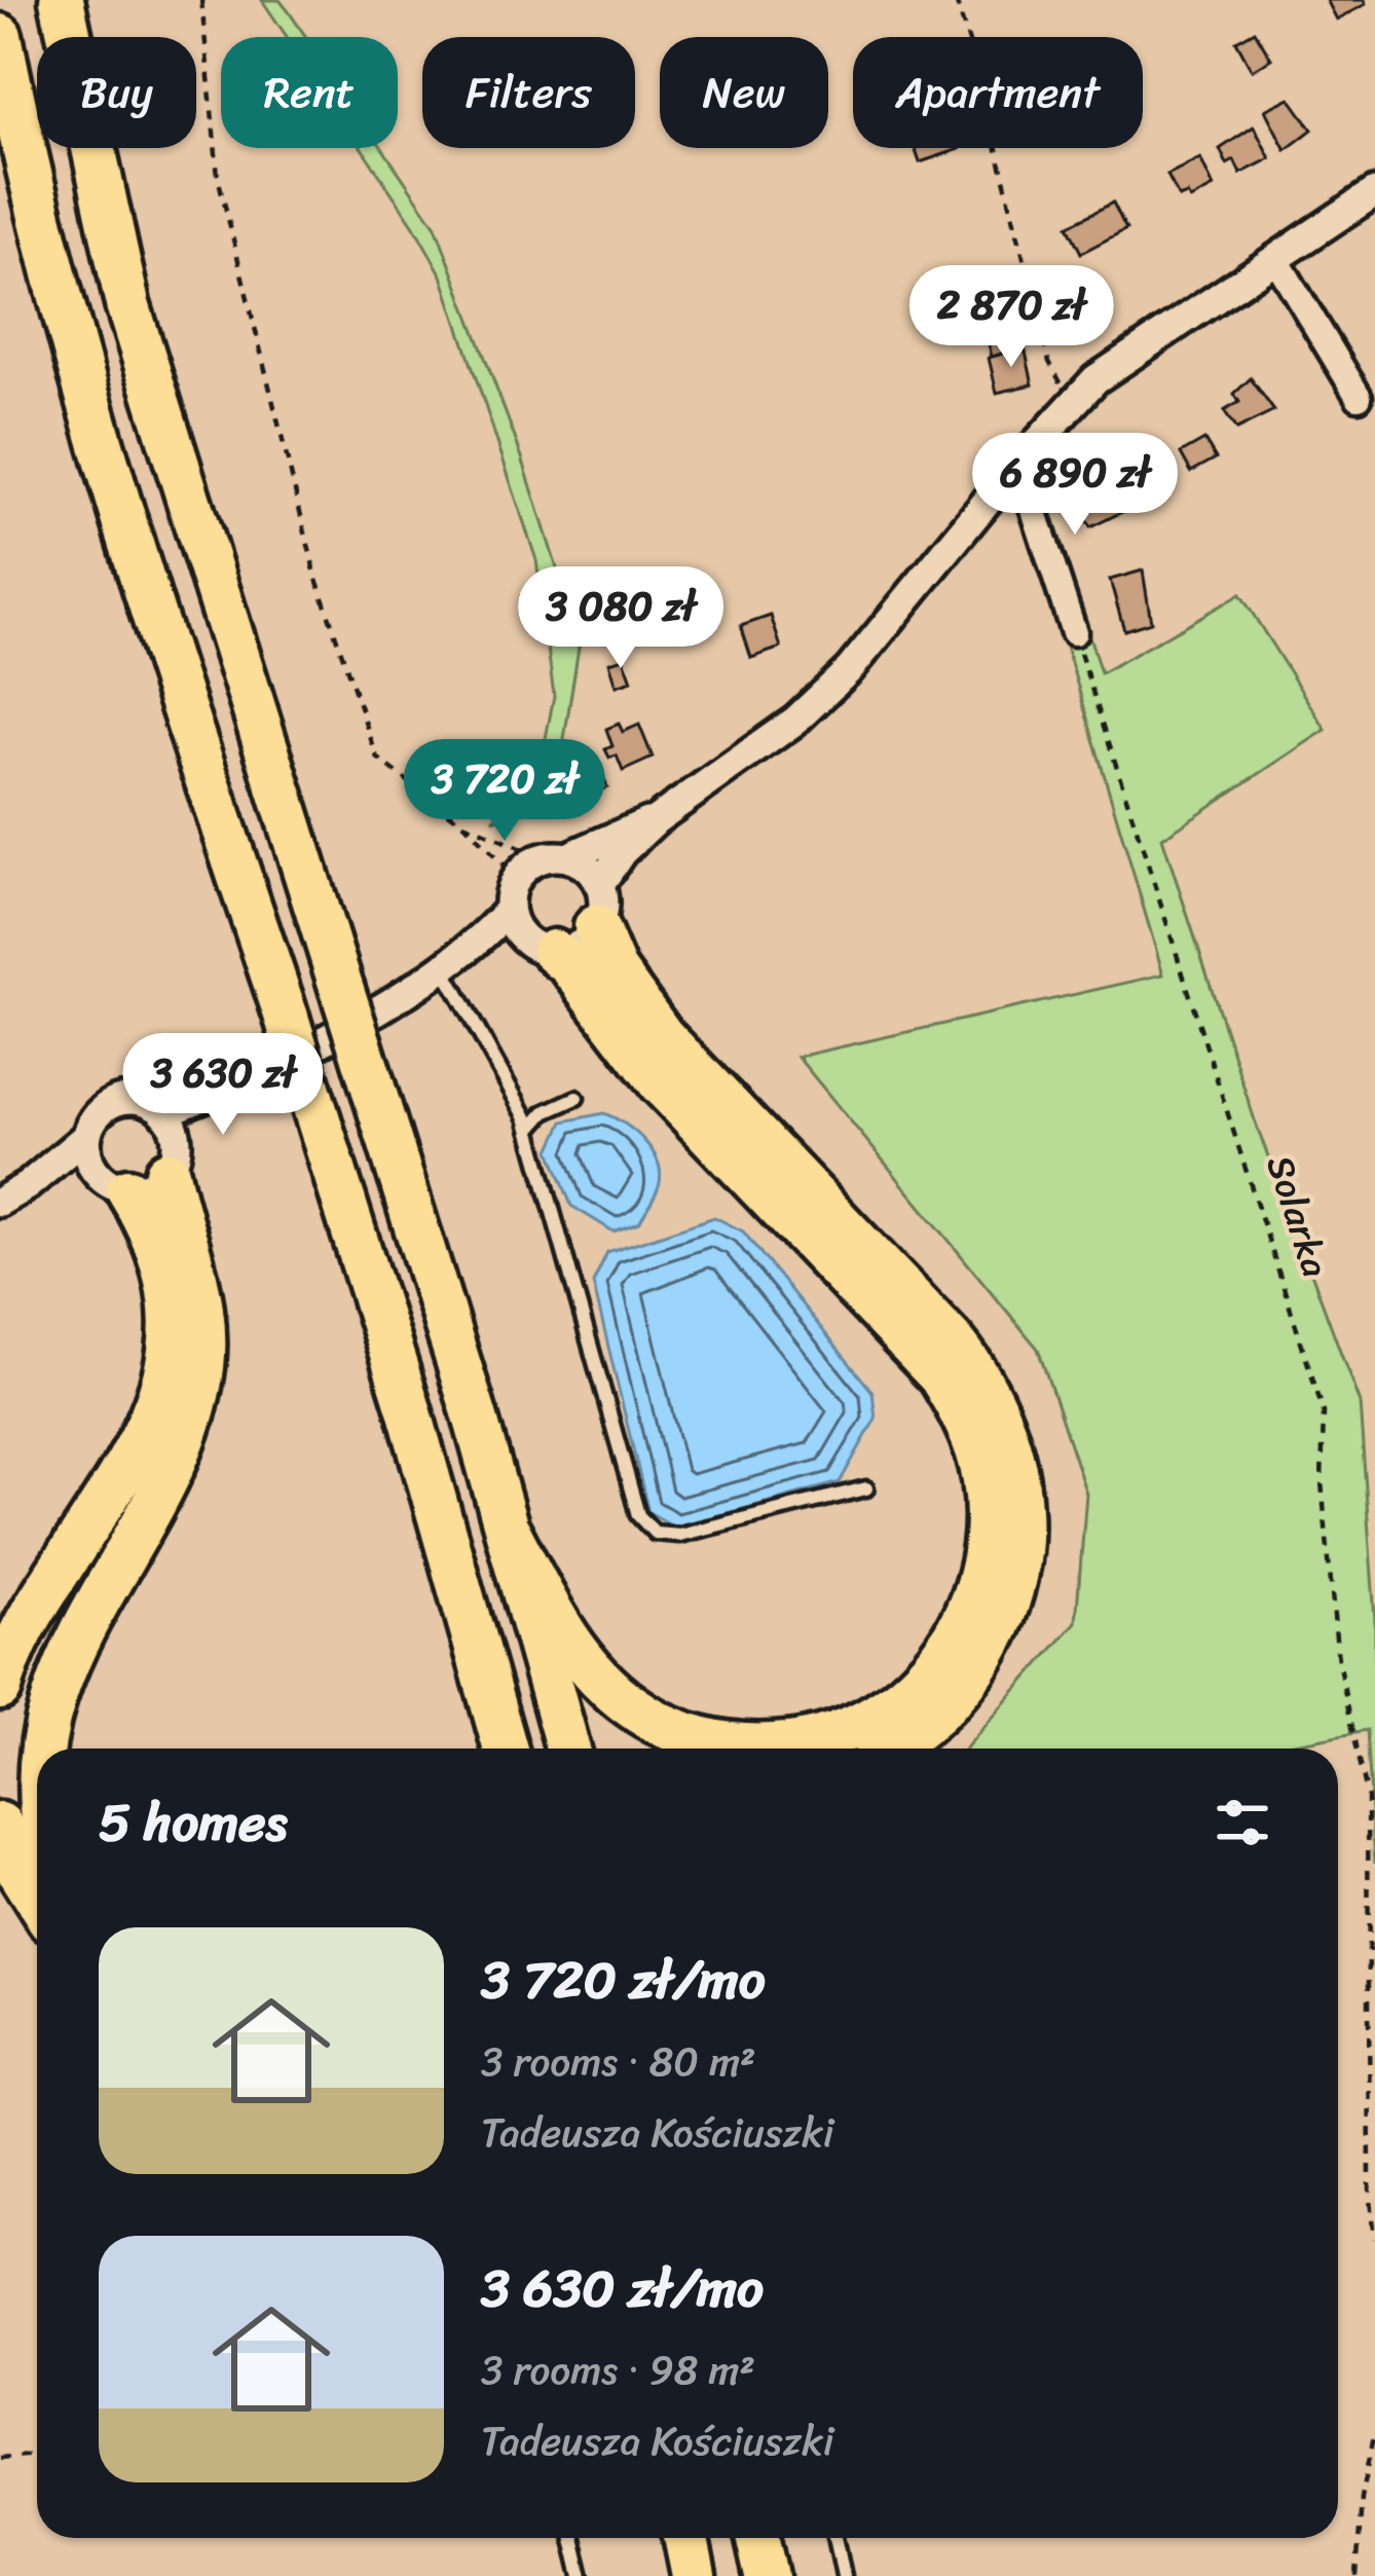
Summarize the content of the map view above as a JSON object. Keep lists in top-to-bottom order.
{
  "streets": {
    "path": ["Solarka"]
  },
  "page": {
    "chip": [
      "Buy",
      "Rent",
      "Filters",
      "New",
      "Apartment"
    ],
    "price": [
      "2 870 zł",
      "6 890 zł",
      "3 080 zł",
      "3 720 zł",
      "3 630 zł"
    ],
    "heading": "5 homes",
    "list": [
      {
        "name": "3 720 zł/mo",
        "note": "3 rooms · 80 m² · Tadeusza Kościuszki"
      },
      {
        "name": "3 630 zł/mo",
        "note": "3 rooms · 98 m² · Tadeusza Kościuszki"
      }
    ]
  }
}
